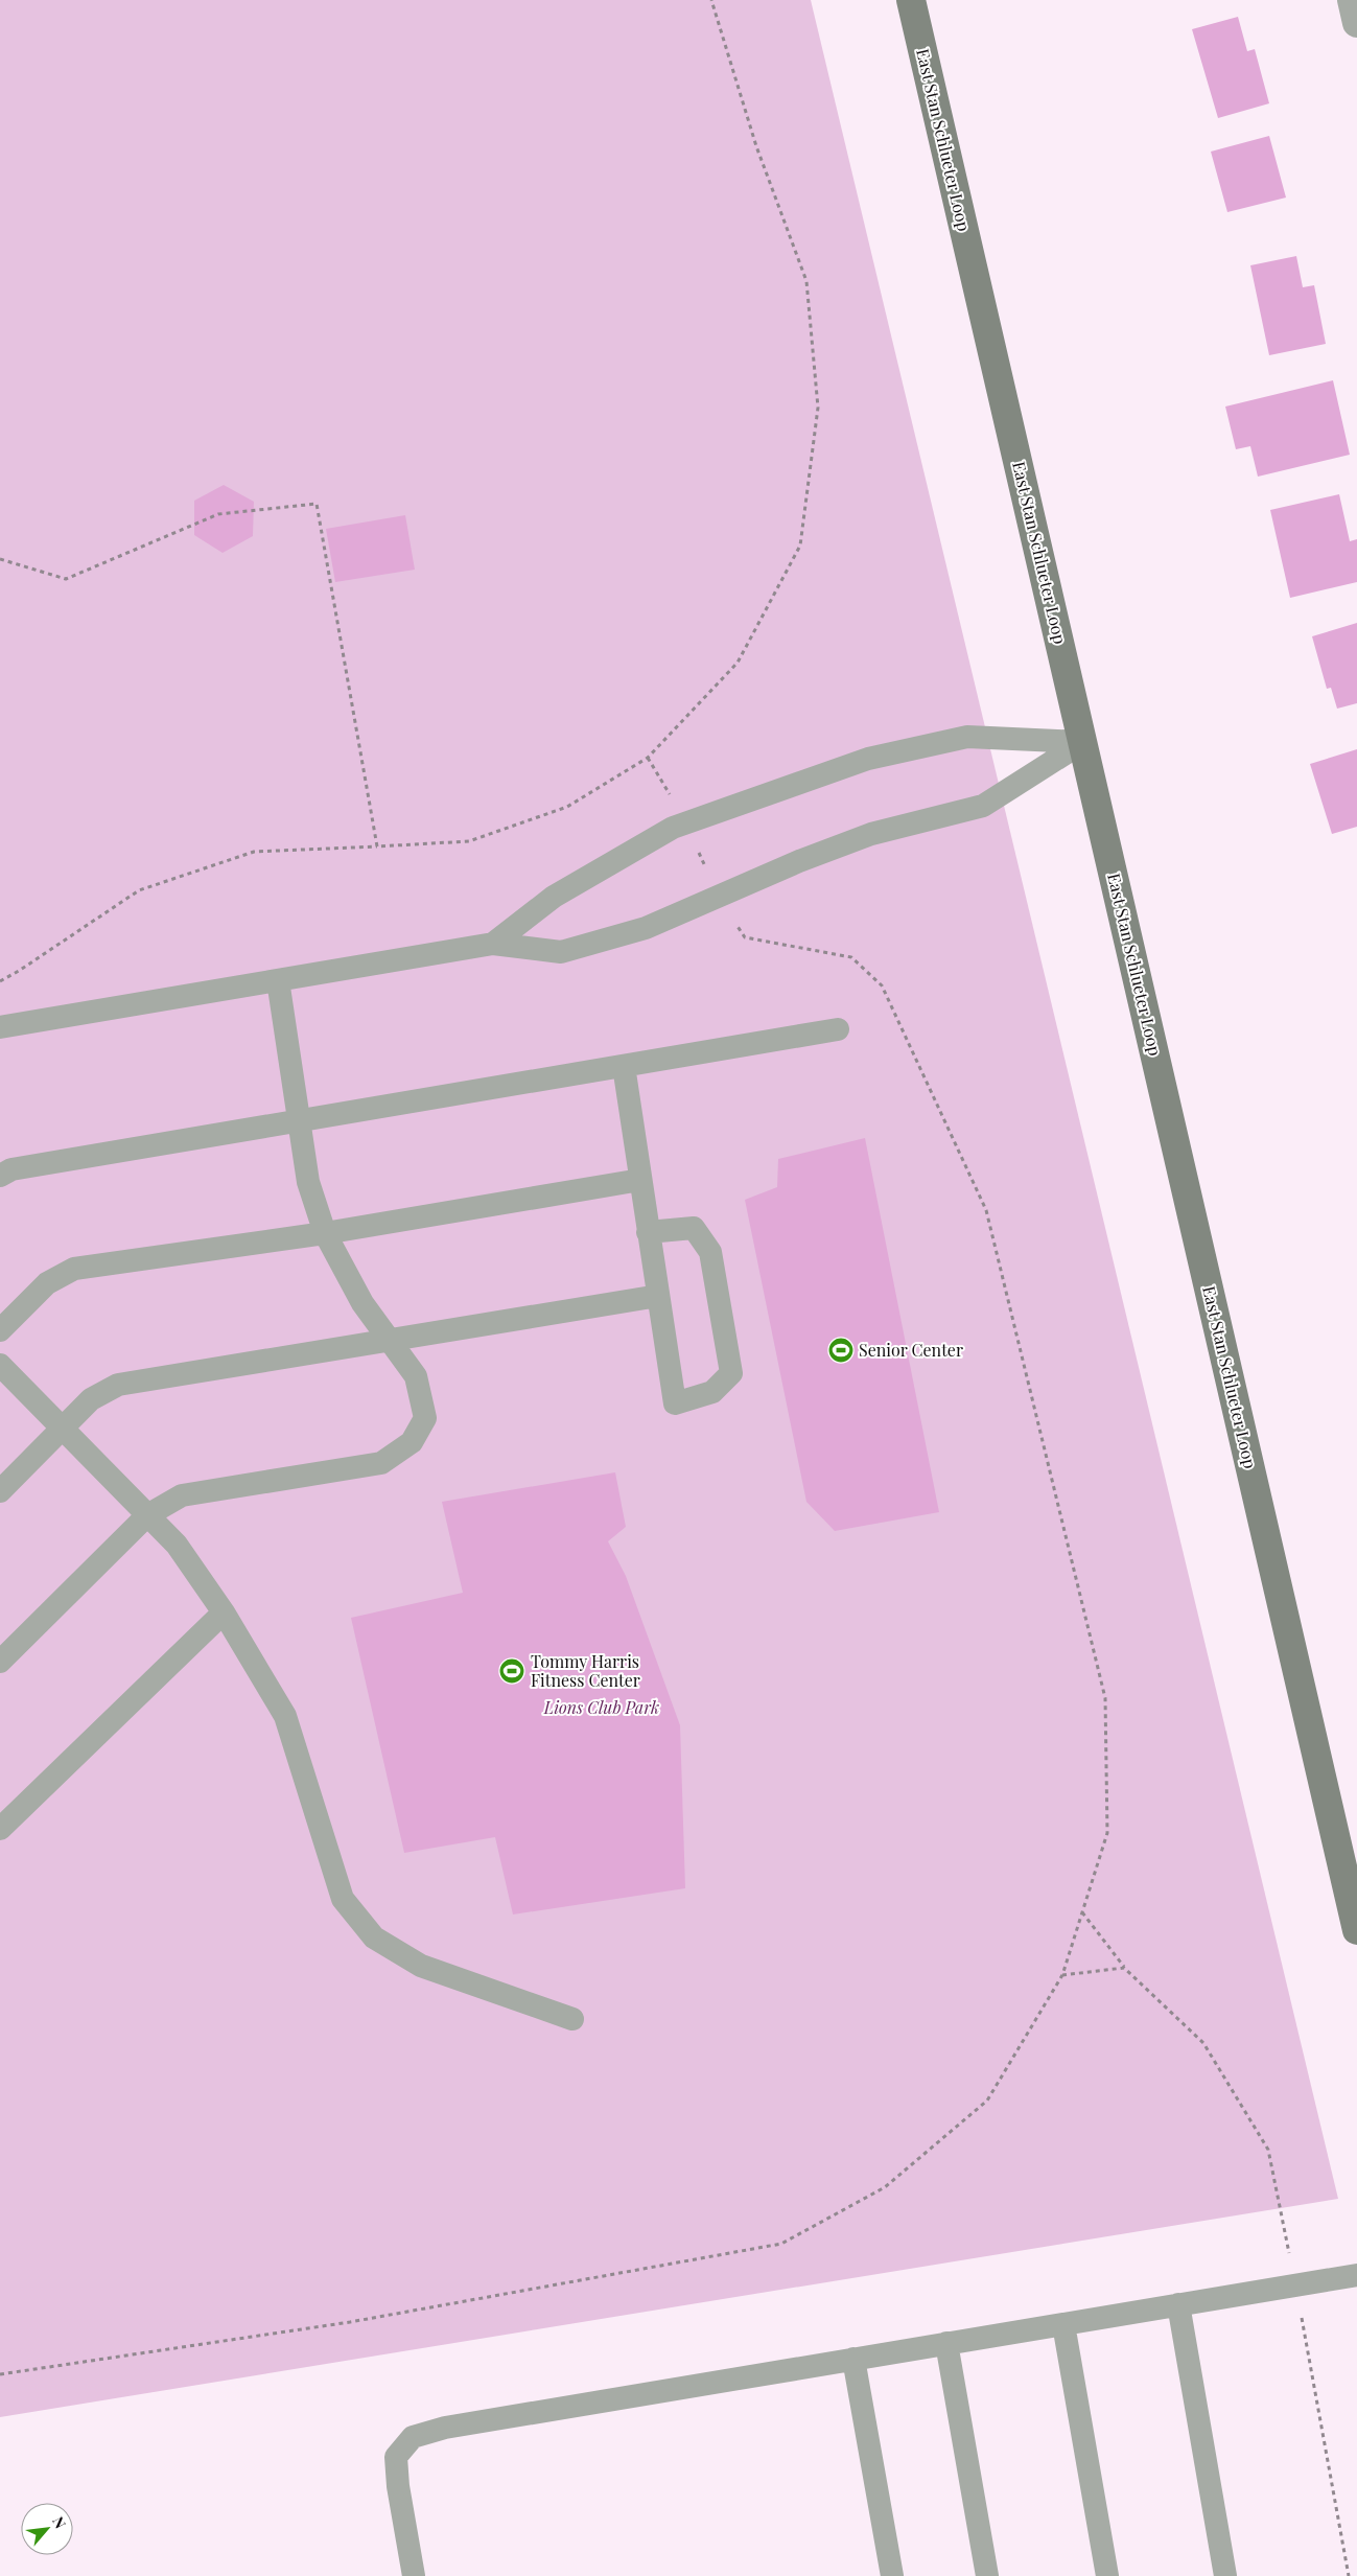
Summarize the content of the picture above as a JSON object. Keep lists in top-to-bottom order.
{
  "streets": {
    "main road": ["East Stan Schlueter Loop"]
  },
  "parks": ["Lions Club Park"],
  "places": {
    "sports": ["Senior Center", "Tommy Harris Fitness Center"]
  },
  "north": "top right"
}
